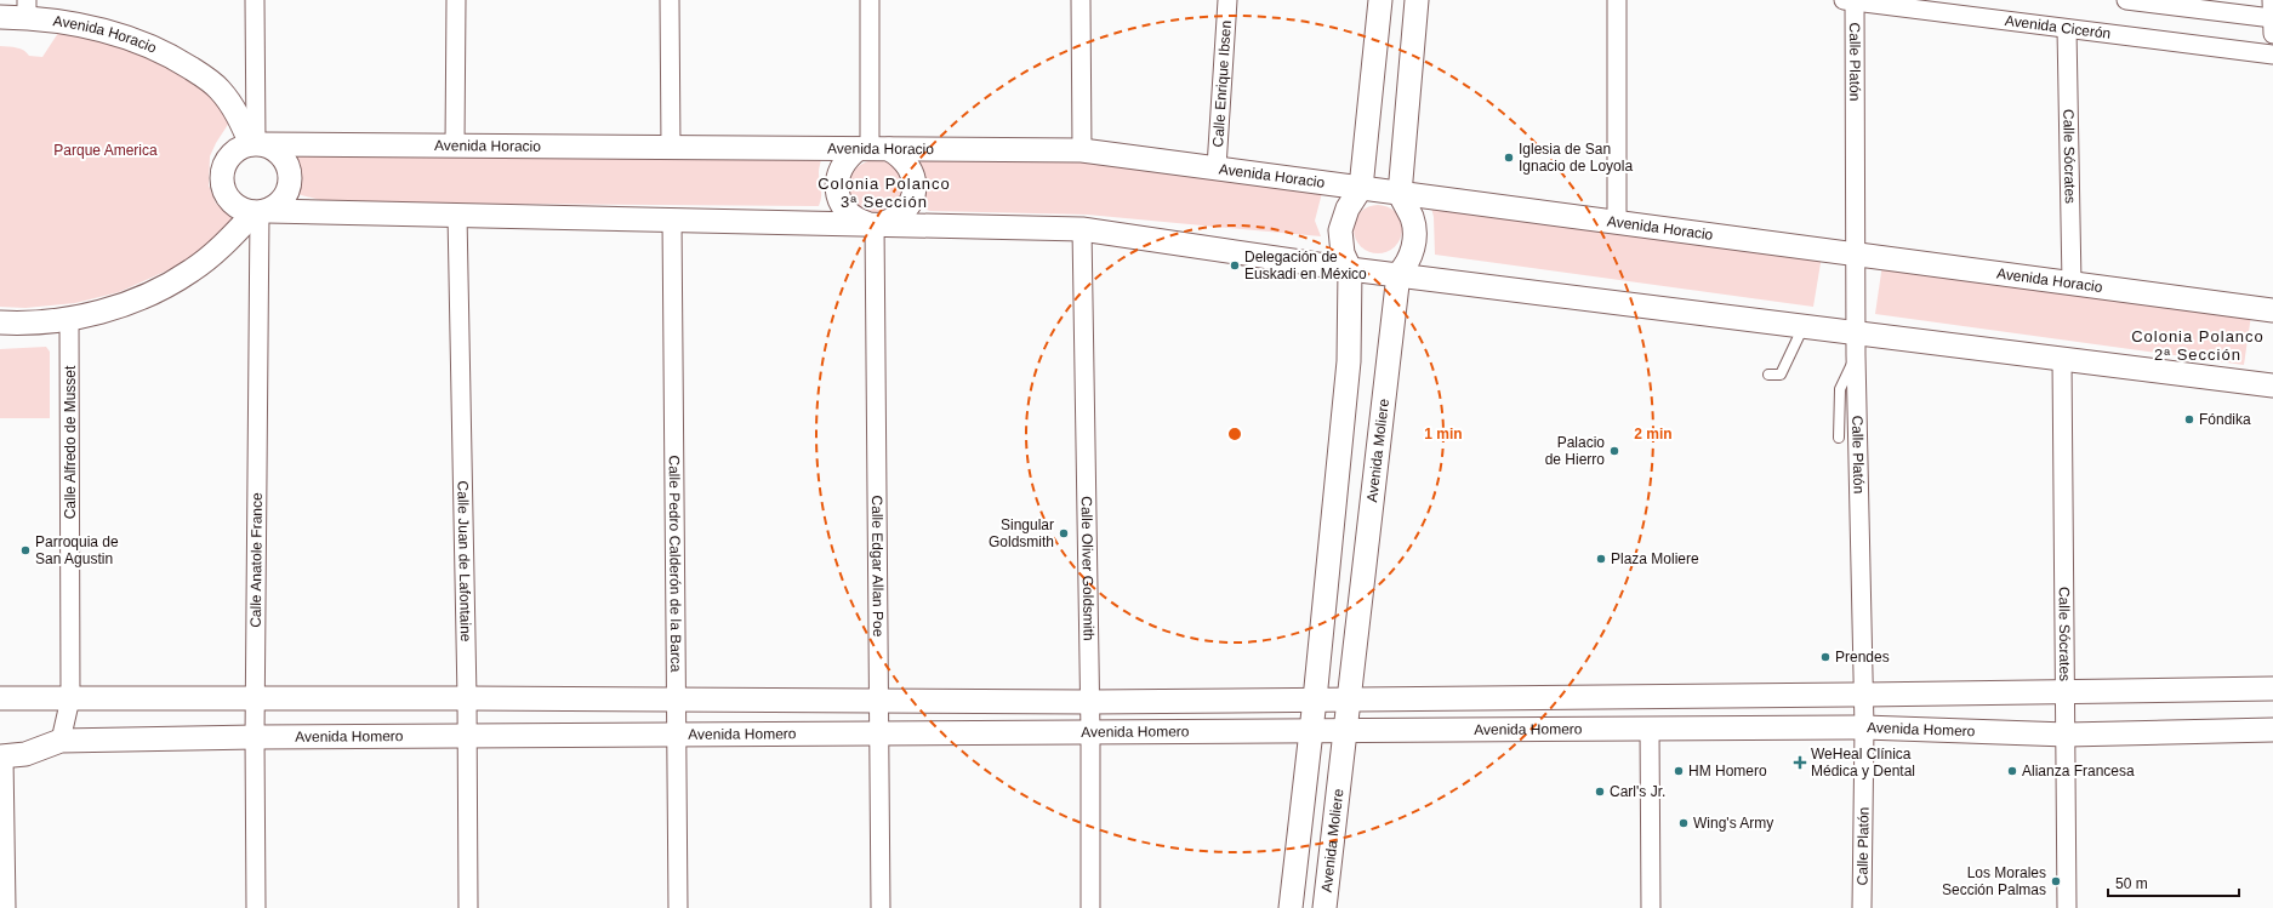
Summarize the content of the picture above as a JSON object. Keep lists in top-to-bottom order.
{
  "streets": {
    "street": [
      "Avenida Cicerón",
      "Avenida Horacio",
      "Calle Platón",
      "Calle Enrique Ibsen",
      "Calle Sócrates",
      "Calle Alfredo de Musset",
      "Avenida Moliere",
      "Calle Anatole France",
      "Calle Juan de Lafontaine",
      "Calle Pedro Calderón de la Barca",
      "Calle Edgar Allan Poe",
      "Calle Oliver Goldsmith",
      "Avenida Homero"
    ]
  },
  "crossings": [
    ["Avenida Cicerón", "Calle Platón"],
    ["Avenida Cicerón", "Calle Sócrates"],
    ["Avenida Horacio", "Calle Platón"],
    ["Avenida Horacio", "Calle Enrique Ibsen"],
    ["Avenida Horacio", "Calle Sócrates"],
    ["Avenida Horacio", "Avenida Moliere"],
    ["Avenida Horacio", "Calle Anatole France"],
    ["Avenida Horacio", "Calle Edgar Allan Poe"],
    ["Calle Platón", "Avenida Homero"],
    ["Calle Sócrates", "Avenida Homero"],
    ["Calle Alfredo de Musset", "Avenida Homero"],
    ["Avenida Moliere", "Avenida Homero"],
    ["Calle Anatole France", "Avenida Homero"],
    ["Calle Juan de Lafontaine", "Avenida Homero"],
    ["Calle Pedro Calderón de la Barca", "Avenida Homero"],
    ["Calle Edgar Allan Poe", "Avenida Homero"],
    ["Calle Oliver Goldsmith", "Avenida Homero"]
  ],
  "districts": ["Colonia Polanco 3ª Sección", "Colonia Polanco 2ª Sección"],
  "parks": ["Parque America"],
  "places": {
    "other": [
      "Iglesia de San Ignacio de Loyola",
      "Delegación de Euskadi en México",
      "Fóndika",
      "Palacio de Hierro",
      "Singular Goldsmith",
      "Parroquia de San Agustin",
      "Plaza Moliere",
      "Prendes",
      "HM Homero",
      "Alianza Francesa",
      "Carl's Jr.",
      "Wing's Army",
      "Los Morales Sección Palmas"
    ],
    "health": ["WeHeal Clínica Médica y Dental"]
  },
  "scale_bar": "50 m",
  "rings": ["1 min", "2 min"]
}
